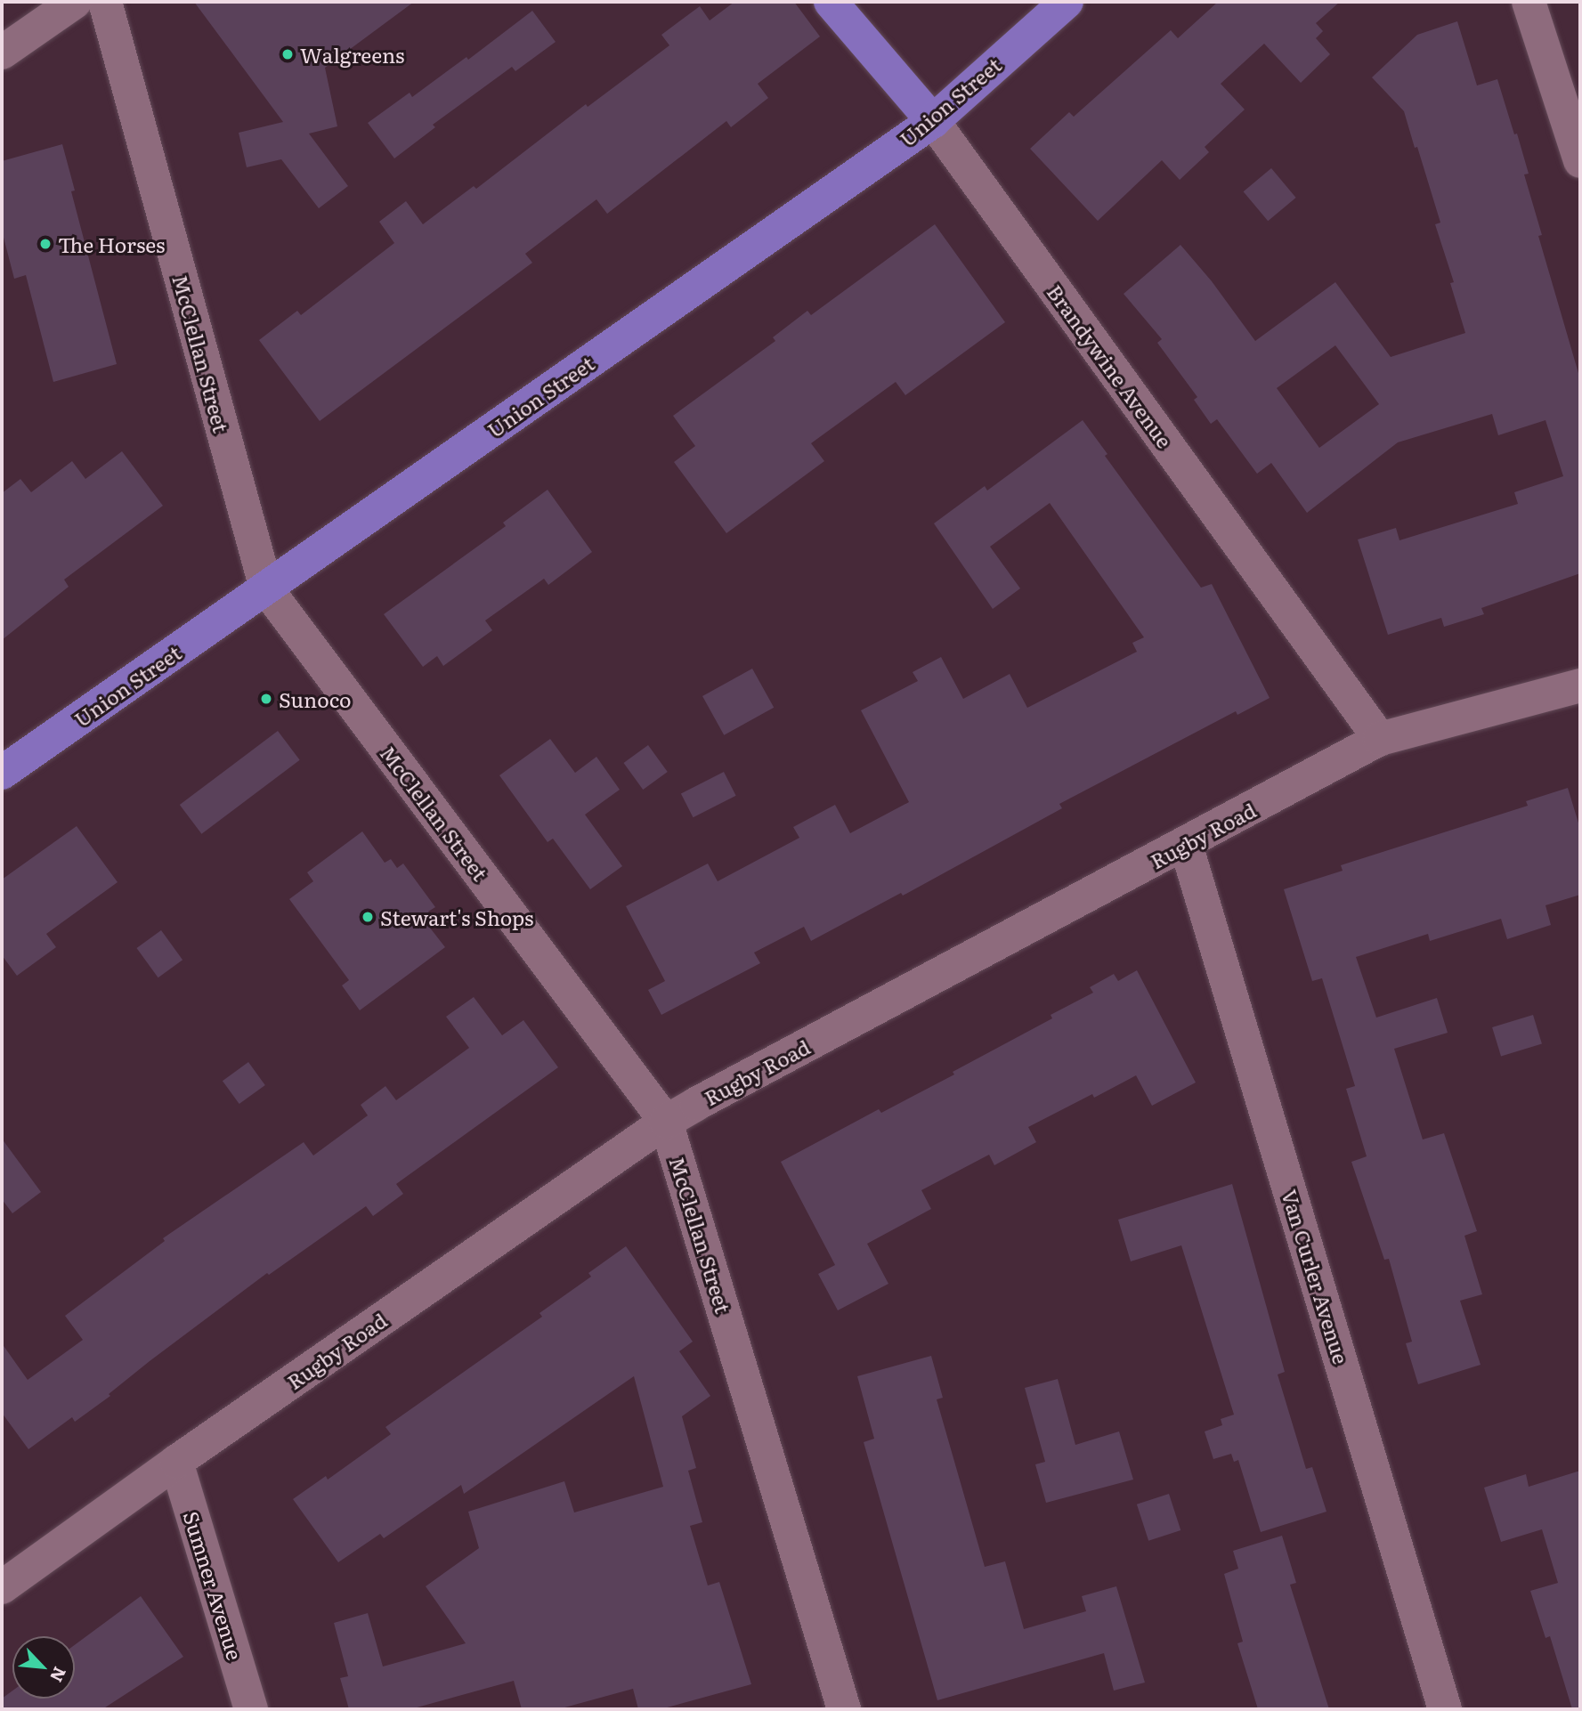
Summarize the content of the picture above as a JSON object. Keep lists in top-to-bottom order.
{
  "streets": {
    "main road": ["Union Street", "Brandywine Avenue"],
    "street": [
      "McClellan Street",
      "Rugby Road",
      "Van Curler Avenue",
      "Sumner Avenue"
    ]
  },
  "crossings": [
    ["Union Street", "McClellan Street"],
    ["Union Street", "Brandywine Avenue"],
    ["McClellan Street", "Rugby Road"],
    ["Brandywine Avenue", "Rugby Road"],
    ["Rugby Road", "Van Curler Avenue"],
    ["Rugby Road", "Sumner Avenue"]
  ],
  "places": [
    "Walgreens",
    "The Horses",
    "Sunoco",
    "Stewart's Shops"
  ],
  "north": "bottom right"
}
